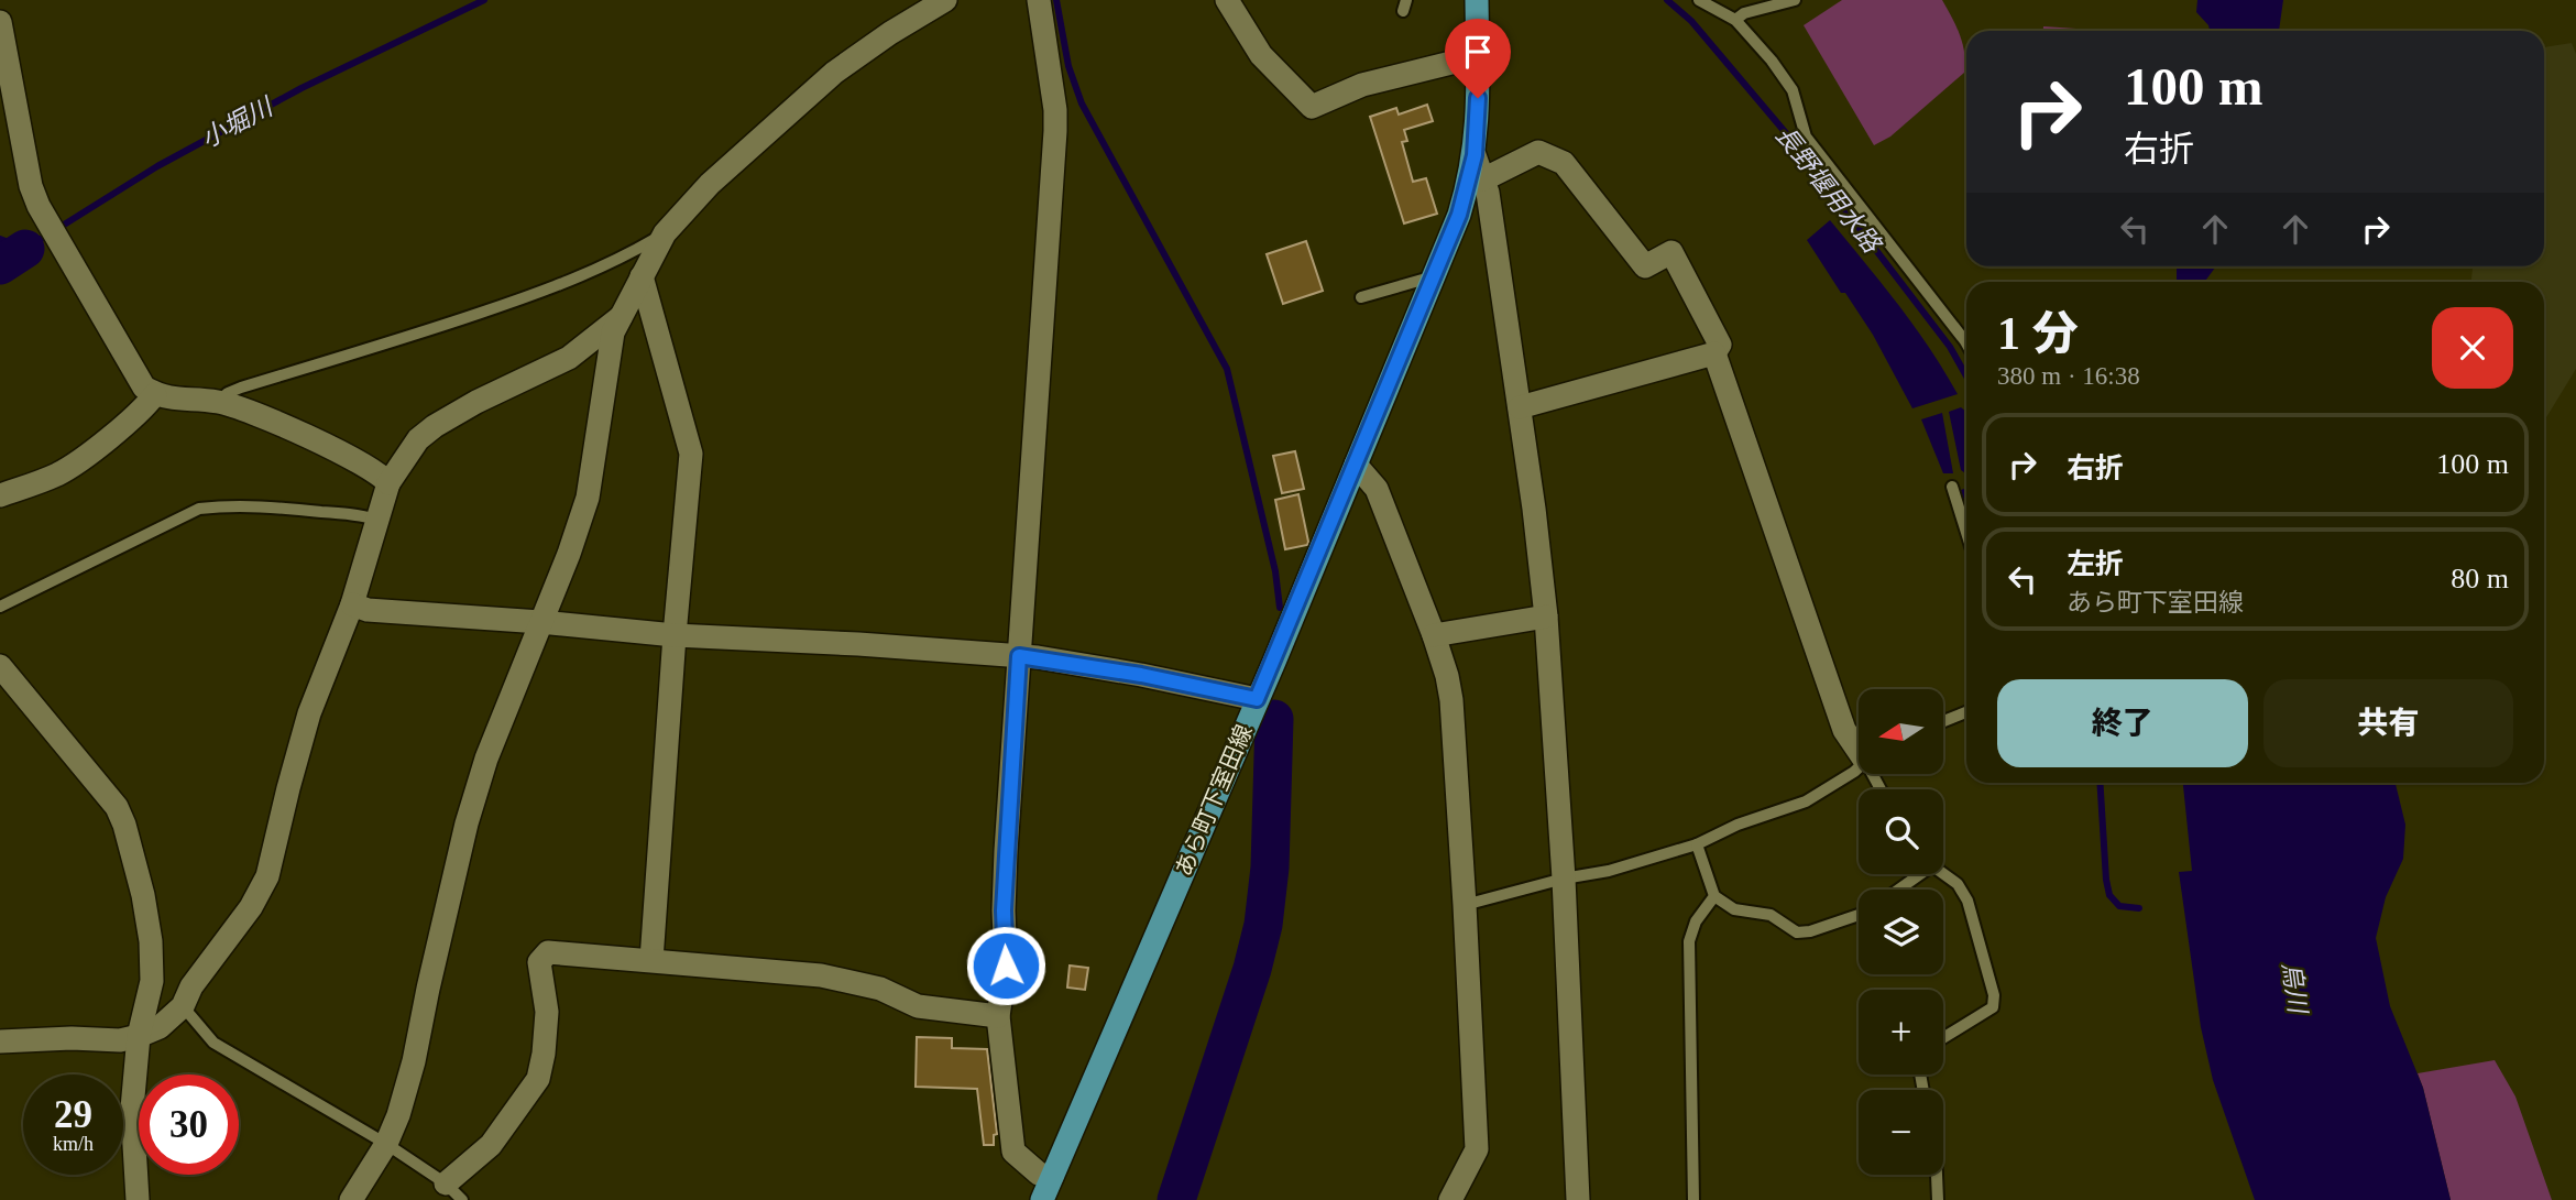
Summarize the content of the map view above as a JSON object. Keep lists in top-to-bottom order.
{
  "streets": {
    "main road": ["あら町下室田線"]
  },
  "water": ["小堀川", "長野堰用水路", "烏川"],
  "north": "left",
  "page": {
    "turn": ["100 m", "右折"],
    "heading": ["1 分", "380 m · 16:38"],
    "list": [
      {
        "name": "右折",
        "value": "100 m"
      },
      {
        "name": "左折",
        "note": "あら町下室田線",
        "value": "80 m"
      }
    ],
    "buttons": ["終了", "共有"],
    "map_buttons": ["+", "−"],
    "speed": "29 km/h",
    "limit": "30"
  }
}
